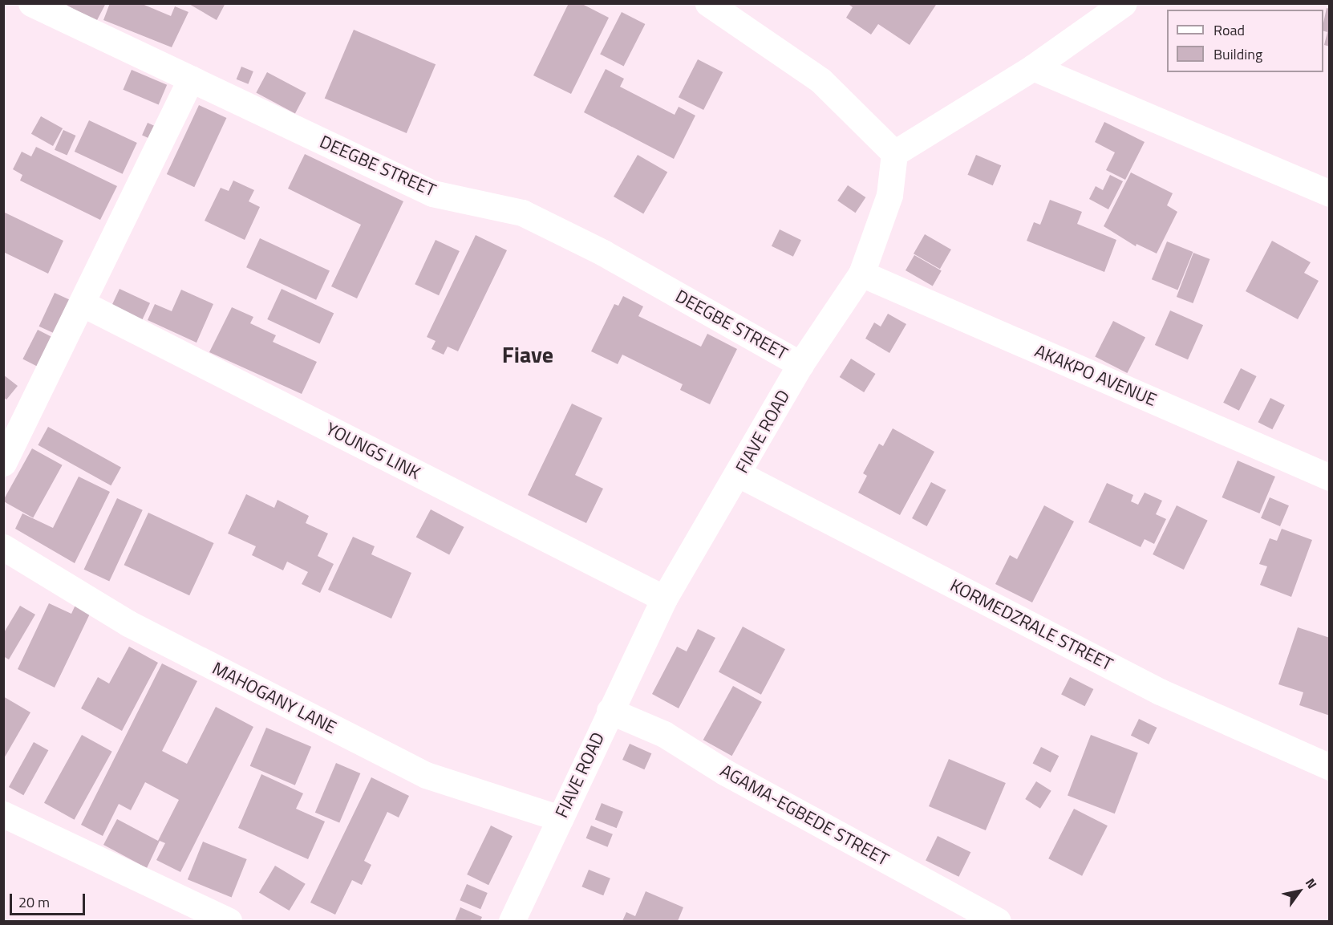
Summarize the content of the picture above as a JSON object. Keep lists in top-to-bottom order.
{
  "streets": {
    "street": [
      "DEEGBE STREET",
      "AKAKPO AVENUE",
      "FIAVE ROAD",
      "YOUNGS LINK",
      "KORMEDZRALE STREET",
      "MAHOGANY LANE",
      "AGAMA-EGBEDE STREET"
    ]
  },
  "crossings": [
    ["DEEGBE STREET", "FIAVE ROAD"],
    ["AKAKPO AVENUE", "FIAVE ROAD"],
    ["FIAVE ROAD", "YOUNGS LINK"],
    ["FIAVE ROAD", "KORMEDZRALE STREET"],
    ["FIAVE ROAD", "MAHOGANY LANE"],
    ["FIAVE ROAD", "AGAMA-EGBEDE STREET"]
  ],
  "districts": ["Fiave"],
  "legend": ["Road", "Building"],
  "scale_bar": "20 m",
  "north": "top right"
}
